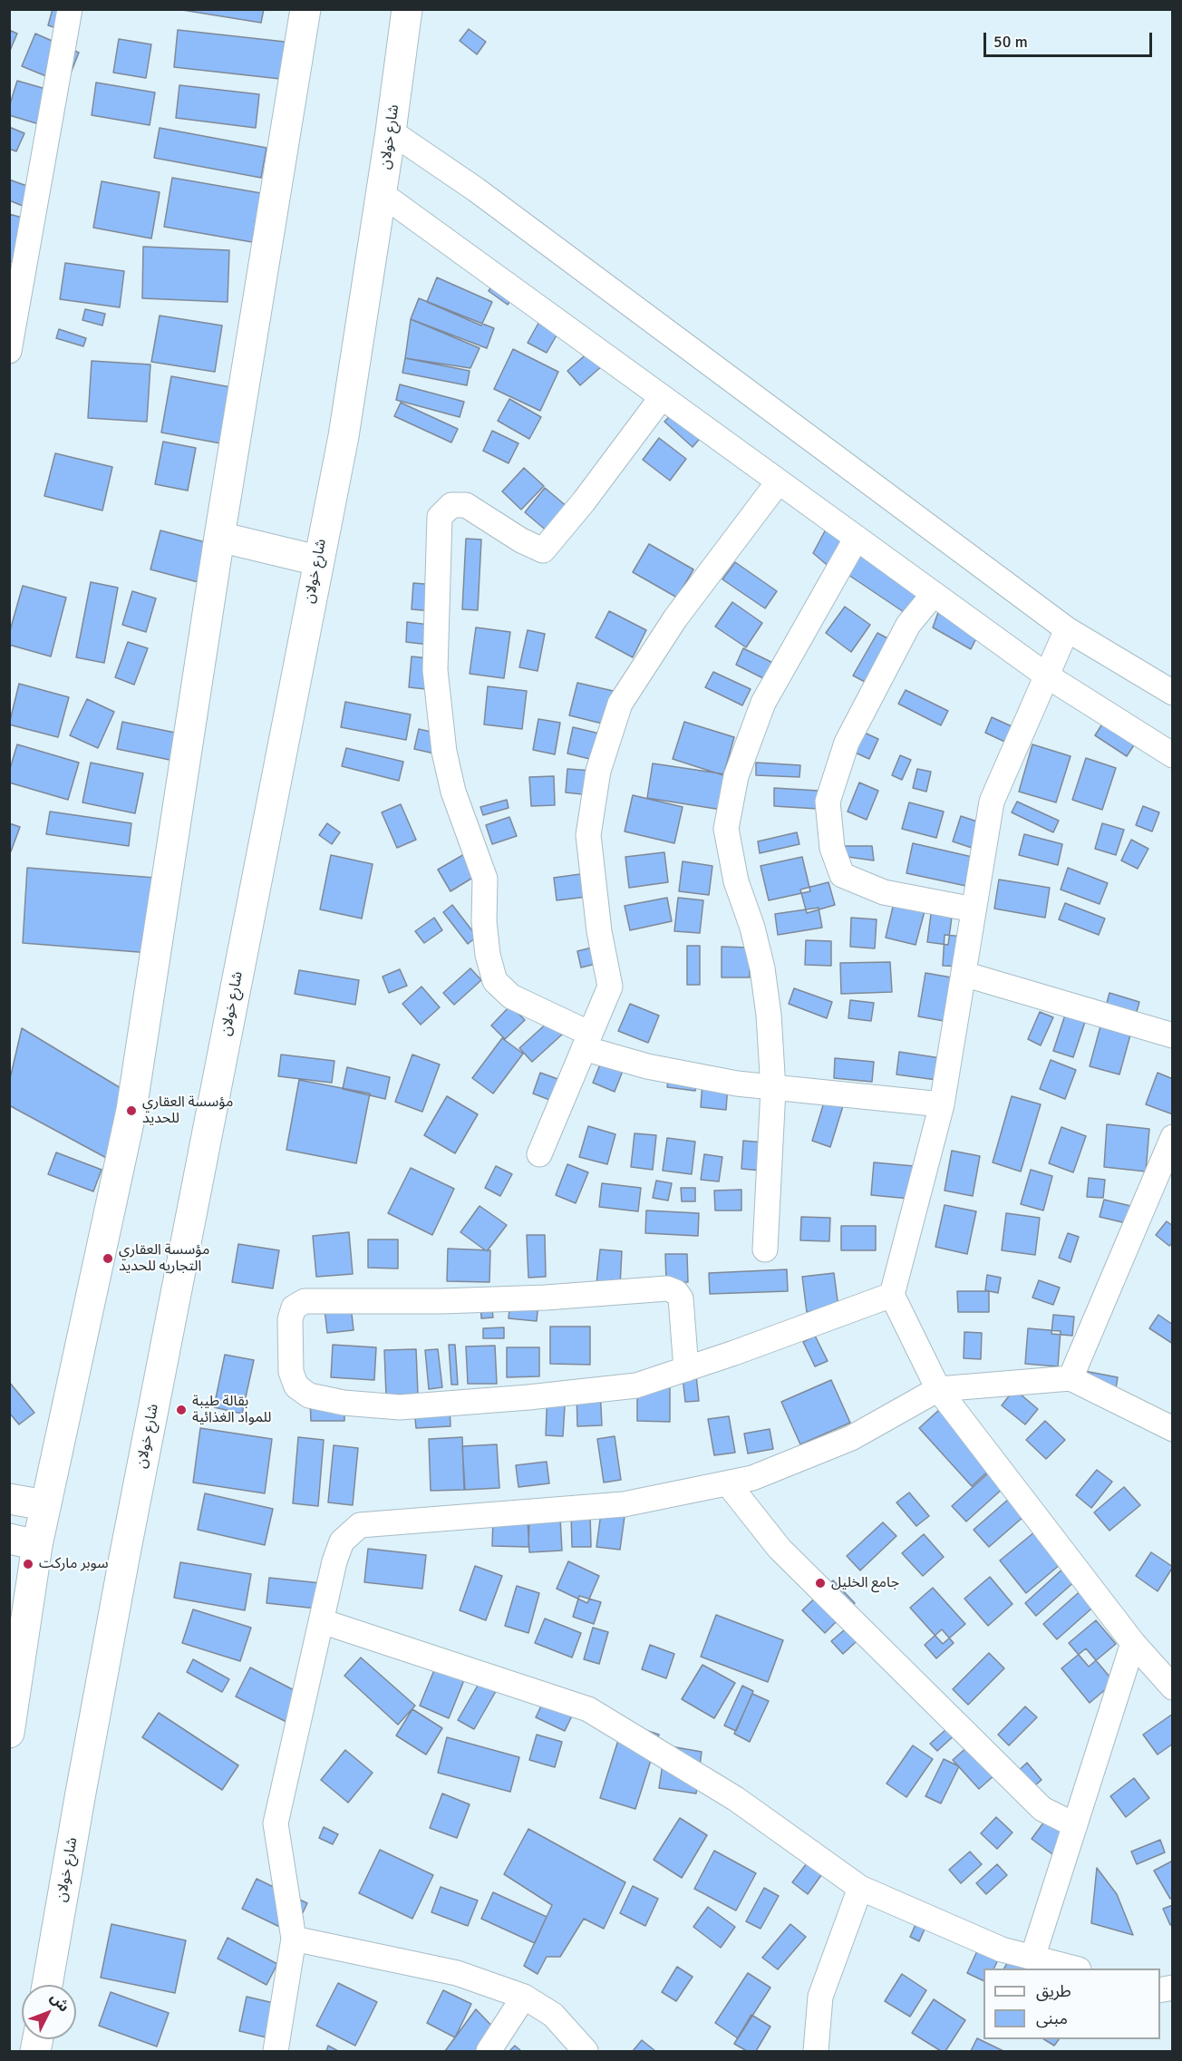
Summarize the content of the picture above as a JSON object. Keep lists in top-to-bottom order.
{
  "streets": {
    "main road": ["شارع خولان"]
  },
  "places": [
    "مؤسسة العقاري للحديد",
    "مؤسسة العقاري التجاريه للحديد",
    "بقالة طيبة للمواد الغذائية",
    "سوبر ماركت",
    "جامع الخليل"
  ],
  "legend": ["طريق", "مبنى"],
  "scale_bar": "50 m",
  "north": "top right"
}
